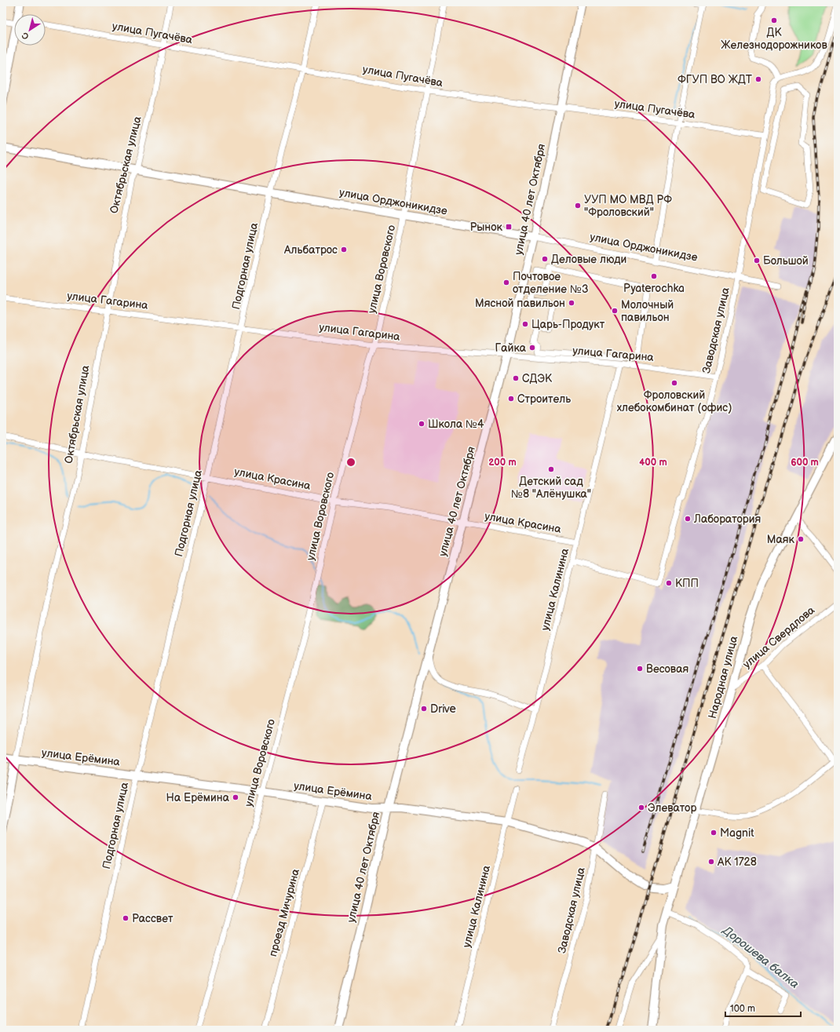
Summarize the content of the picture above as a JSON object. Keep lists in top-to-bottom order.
{
  "streets": {
    "street": [
      "улица Пугачёва",
      "Октябрьская улица",
      "улица 40 лет Октября",
      "улица Орджоникидзе",
      "Подгорная улица",
      "улица Воровского",
      "улица Гагарина",
      "Заводская улица",
      "улица Красина",
      "улица Калинина",
      "улица Свердлова",
      "Народная улица",
      "улица Ерёмина",
      "проезд Мичурина"
    ]
  },
  "crossings": [
    ["улица Пугачёва", "Октябрьская улица"],
    ["улица Пугачёва", "улица 40 лет Октября"],
    ["улица Пугачёва", "Подгорная улица"],
    ["улица Пугачёва", "улица Воровского"],
    ["улица Пугачёва", "Заводская улица"],
    ["Октябрьская улица", "улица Орджоникидзе"],
    ["Октябрьская улица", "улица Гагарина"],
    ["Октябрьская улица", "улица Красина"],
    ["Октябрьская улица", "улица Ерёмина"],
    ["улица 40 лет Октября", "улица Орджоникидзе"],
    ["улица 40 лет Октября", "улица Гагарина"],
    ["улица 40 лет Октября", "улица Красина"],
    ["улица 40 лет Октября", "улица Калинина"],
    ["улица 40 лет Октября", "улица Ерёмина"],
    ["улица Орджоникидзе", "Подгорная улица"],
    ["улица Орджоникидзе", "улица Воровского"],
    ["улица Орджоникидзе", "Заводская улица"],
    ["Подгорная улица", "улица Гагарина"],
    ["Подгорная улица", "улица Красина"],
    ["Подгорная улица", "улица Ерёмина"],
    ["улица Воровского", "улица Гагарина"],
    ["улица Воровского", "улица Красина"],
    ["улица Воровского", "улица Ерёмина"],
    ["улица Гагарина", "Заводская улица"],
    ["улица Гагарина", "улица Калинина"],
    ["Заводская улица", "улица Калинина"],
    ["Заводская улица", "улица Ерёмина"],
    ["улица Красина", "улица Калинина"],
    ["улица Калинина", "улица Ерёмина"],
    ["улица Свердлова", "Народная улица"],
    ["Народная улица", "улица Ерёмина"],
    ["улица Ерёмина", "проезд Мичурина"]
  ],
  "water": ["Дорошева балка"],
  "places": {
    "other": [
      "ДК Железнодорожников",
      "ФГУП ВО ЖДТ",
      "УУП МО МВД РФ \"Фроловский\"",
      "Альбатрос",
      "Деловые люди",
      "Большой",
      "Pyaterochka",
      "Почтовое отделение №3",
      "Мясной павильон",
      "Молочный павильон",
      "Царь-Продукт",
      "Гайка",
      "СДЭК",
      "Фроловский хлебокомбинат (офис)",
      "Строитель",
      "Школа №4",
      "Детский сад №8 \"Алёнушка\"",
      "Лаборатория",
      "Маяк",
      "КПП",
      "Весовая",
      "Drive",
      "На Ерёмина",
      "Элеватор",
      "Magnit",
      "АК 1728",
      "Рассвет"
    ],
    "transit": ["Рынок"]
  },
  "scale_bar": "100 m",
  "north": "bottom left",
  "rings": ["200 m", "400 m", "600 m"]
}
